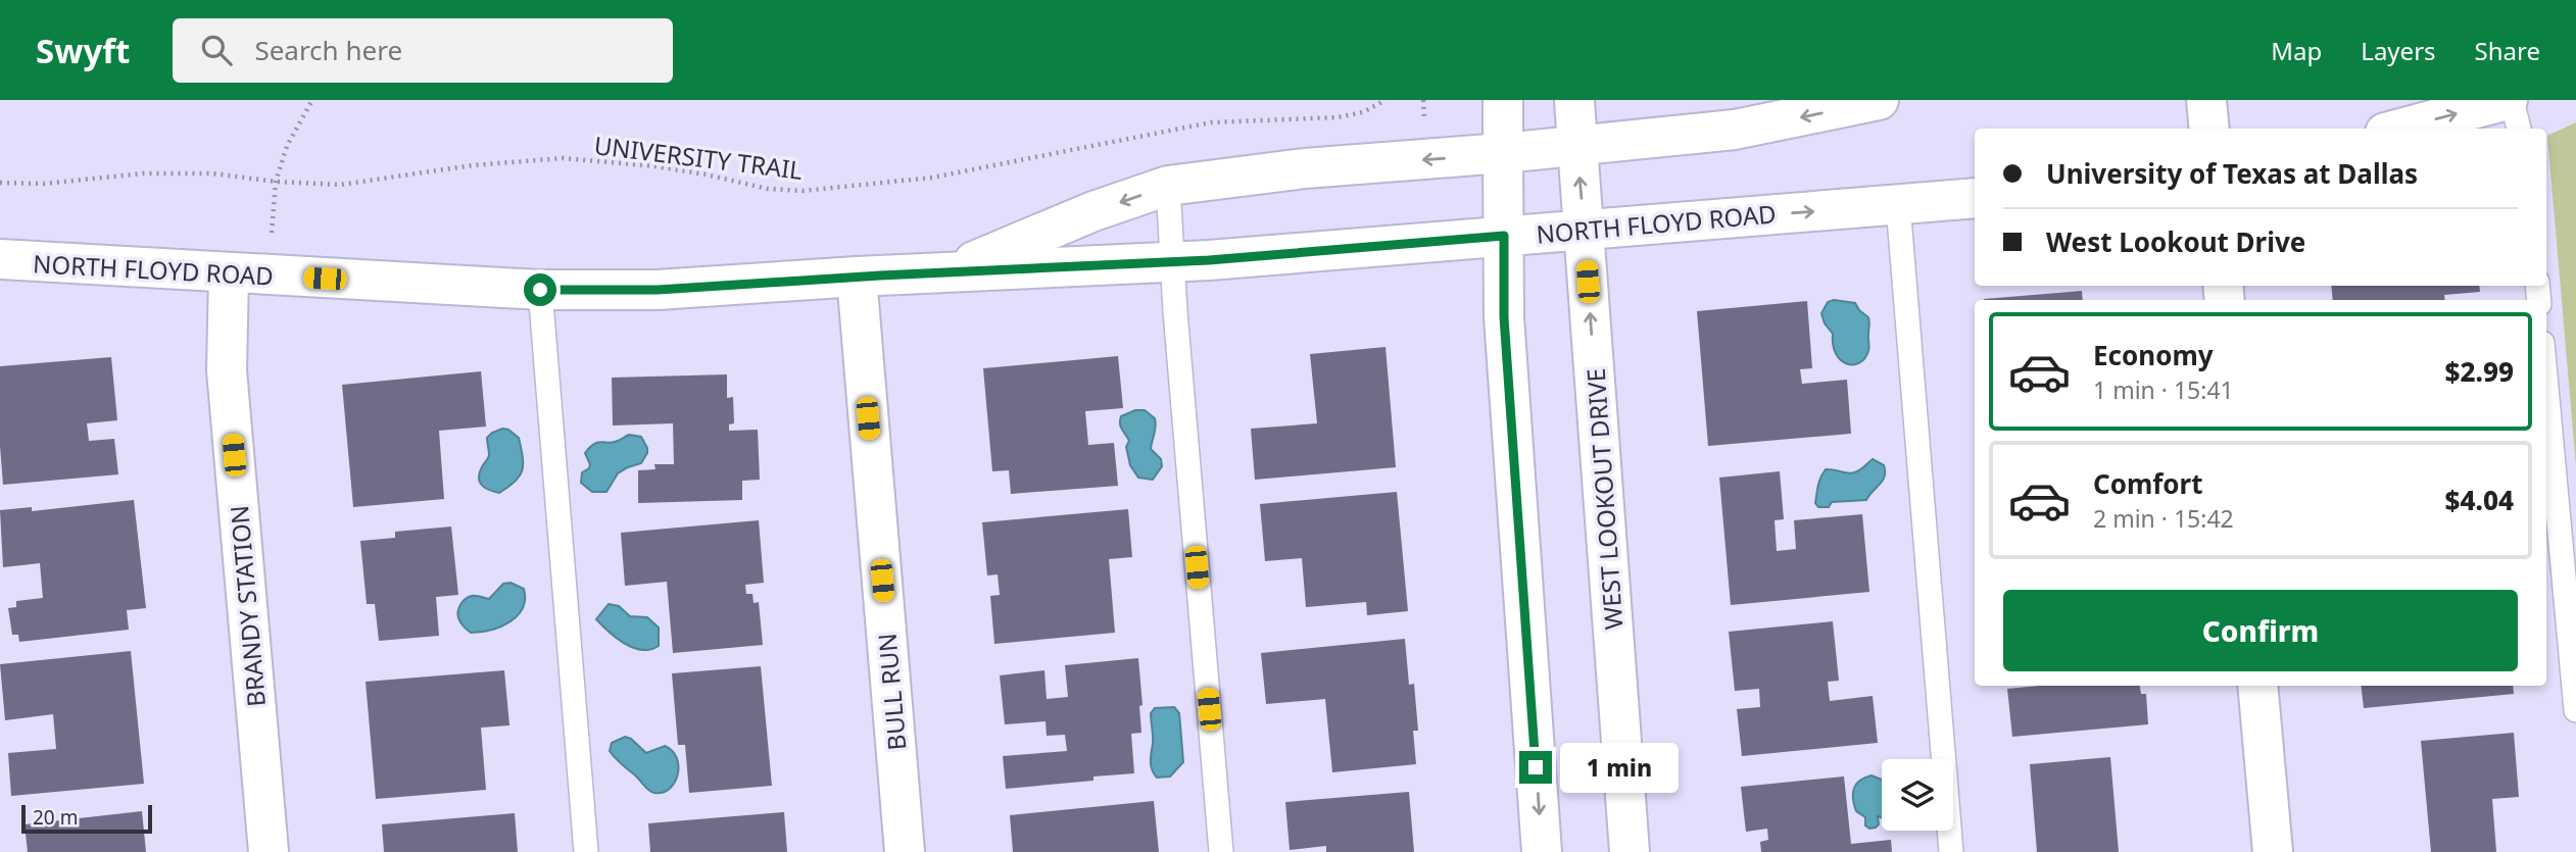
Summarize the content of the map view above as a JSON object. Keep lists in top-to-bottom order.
{
  "streets": {
    "street": [
      "NORTH FLOYD ROAD",
      "WEST LOOKOUT DRIVE",
      "BRANDY STATION",
      "BULL RUN"
    ],
    "path": ["UNIVERSITY TRAIL"]
  },
  "crossings": [
    ["NORTH FLOYD ROAD", "WEST LOOKOUT DRIVE"],
    ["NORTH FLOYD ROAD", "BRANDY STATION"],
    ["NORTH FLOYD ROAD", "BULL RUN"]
  ],
  "scale_bar": "20 m",
  "page": {
    "header": "Swyft",
    "search": "Search here",
    "nav": ["Map", "Layers", "Share"],
    "banner": ["University of Texas at Dallas", "West Lookout Drive"],
    "list": [
      {
        "name": "Economy",
        "note": "1 min · 15:41",
        "value": "$2.99"
      },
      {
        "name": "Comfort",
        "note": "2 min · 15:42",
        "value": "$4.04"
      }
    ],
    "buttons": "Confirm",
    "bubble": "1 min",
    "scale": "20 m"
  }
}
